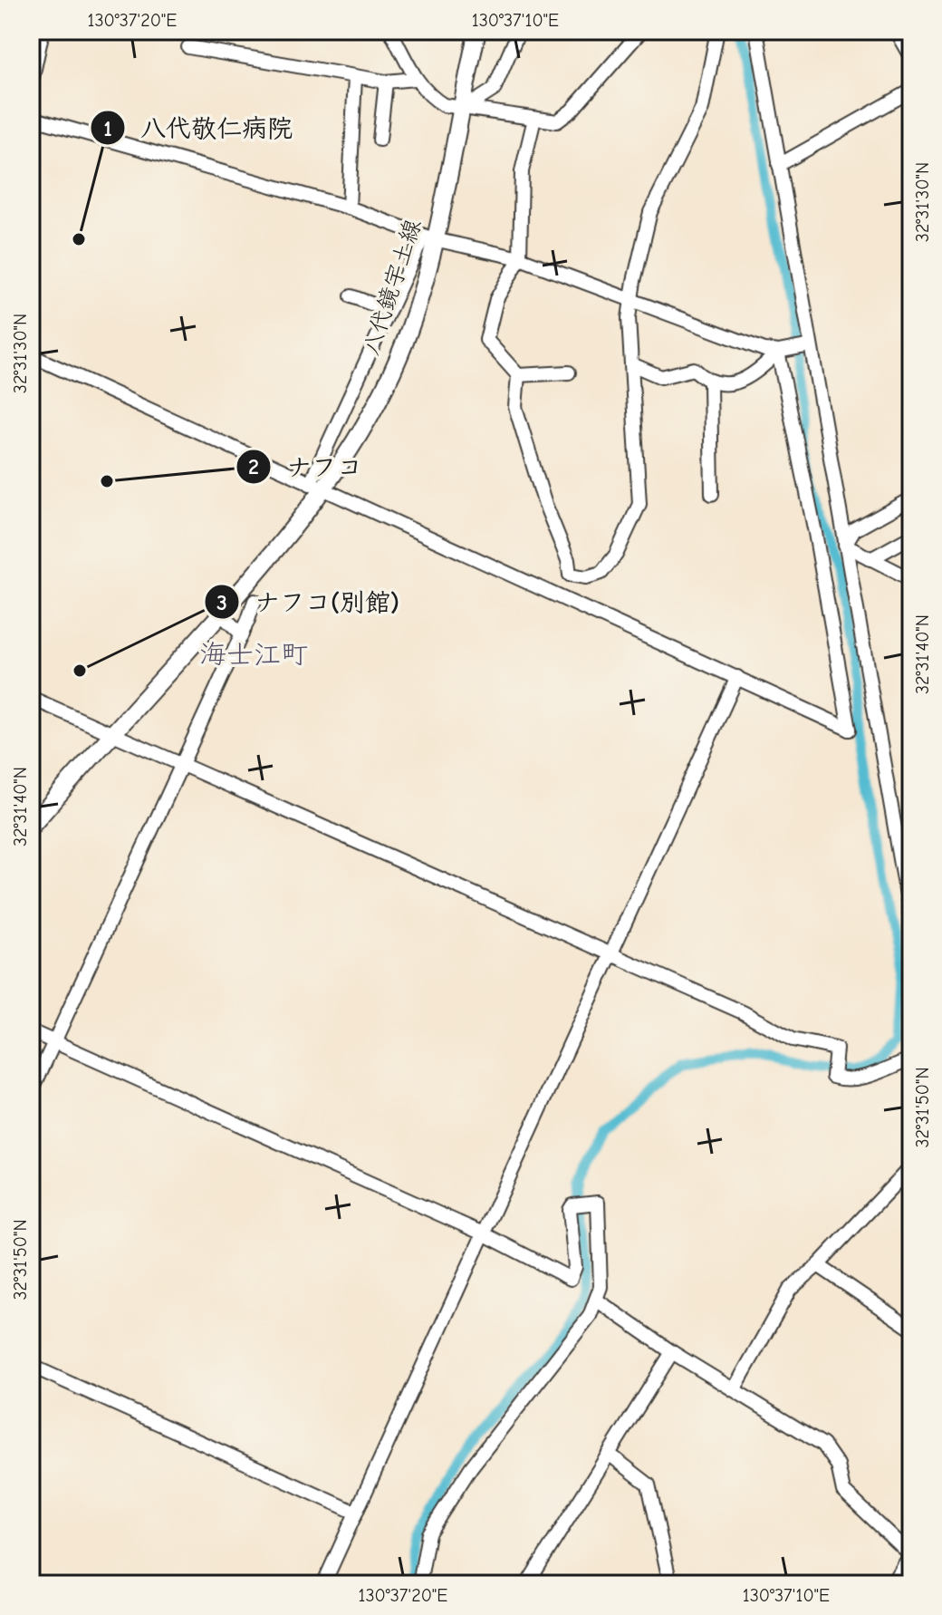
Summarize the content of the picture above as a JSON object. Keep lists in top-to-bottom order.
{
  "streets": {
    "main road": ["八代鏡宇土線"]
  },
  "districts": ["海士江町"],
  "places": ["八代敬仁病院", "ナフコ", "ナフコ(別館)"],
  "coordinates": [
    "130°37'20\"E",
    "130°37'10\"E",
    "32°31'30\"N",
    "32°31'40\"N",
    "32°31'50\"N"
  ]
}
